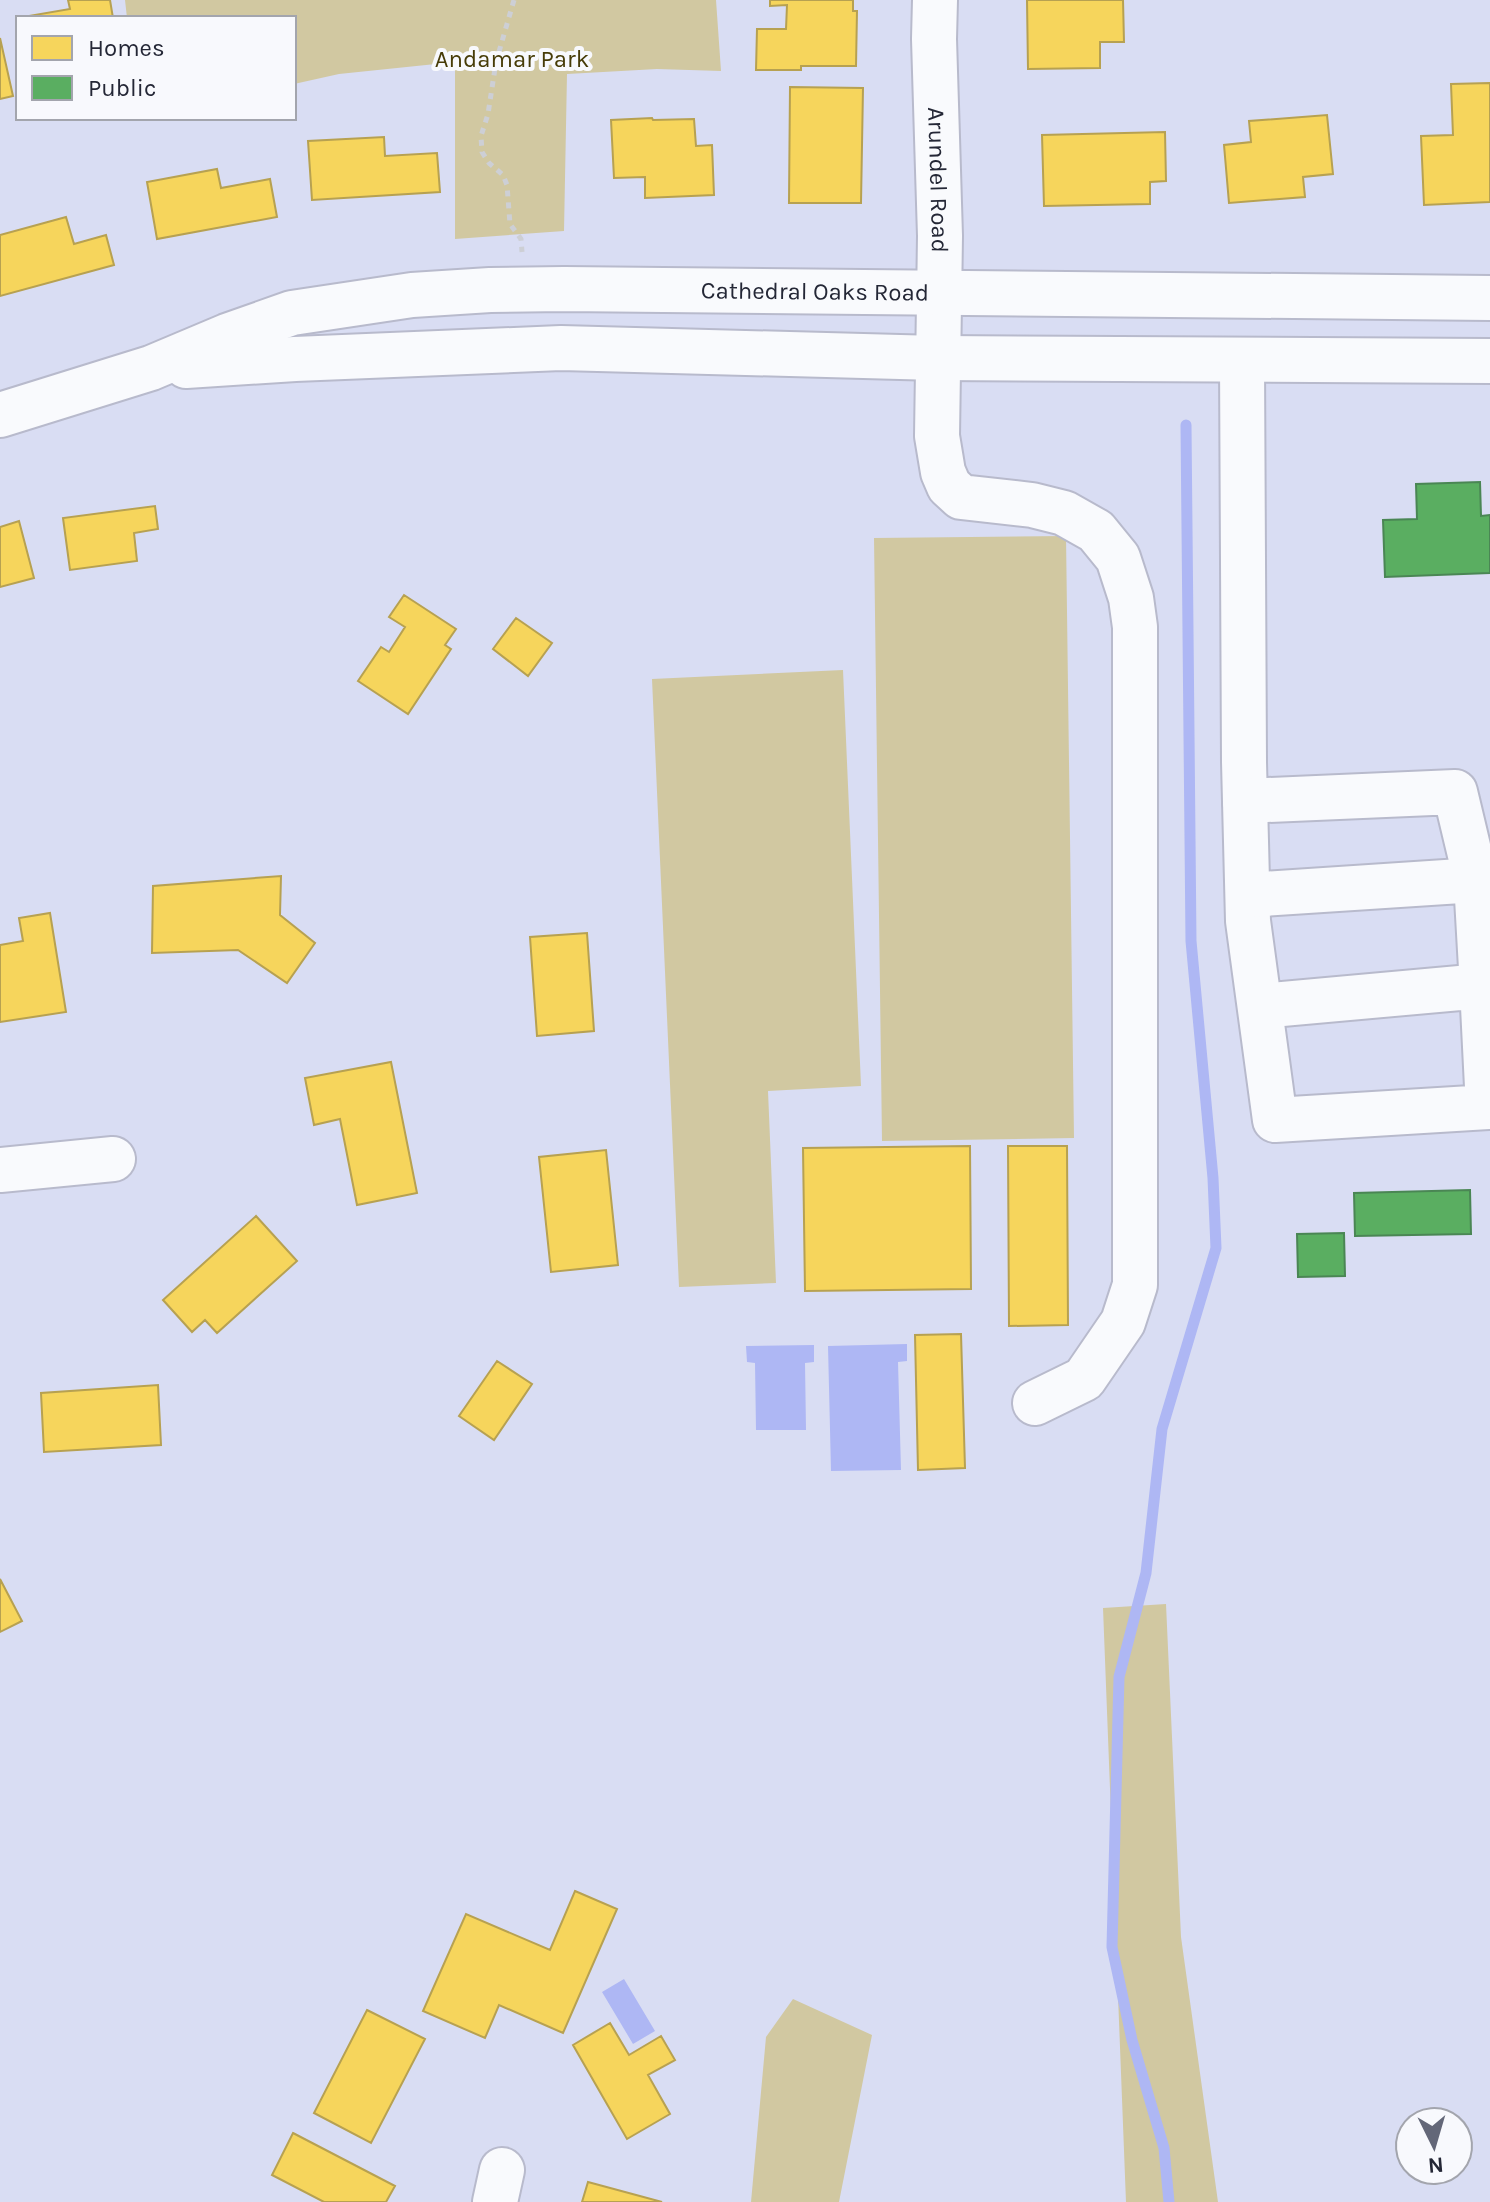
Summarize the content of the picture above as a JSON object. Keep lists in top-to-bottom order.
{
  "streets": {
    "main road": ["Arundel Road", "Cathedral Oaks Road"]
  },
  "crossings": [
    ["Arundel Road", "Cathedral Oaks Road"]
  ],
  "parks": ["Andamar Park"],
  "legend": ["Homes", "Public"],
  "north": "bottom"
}
